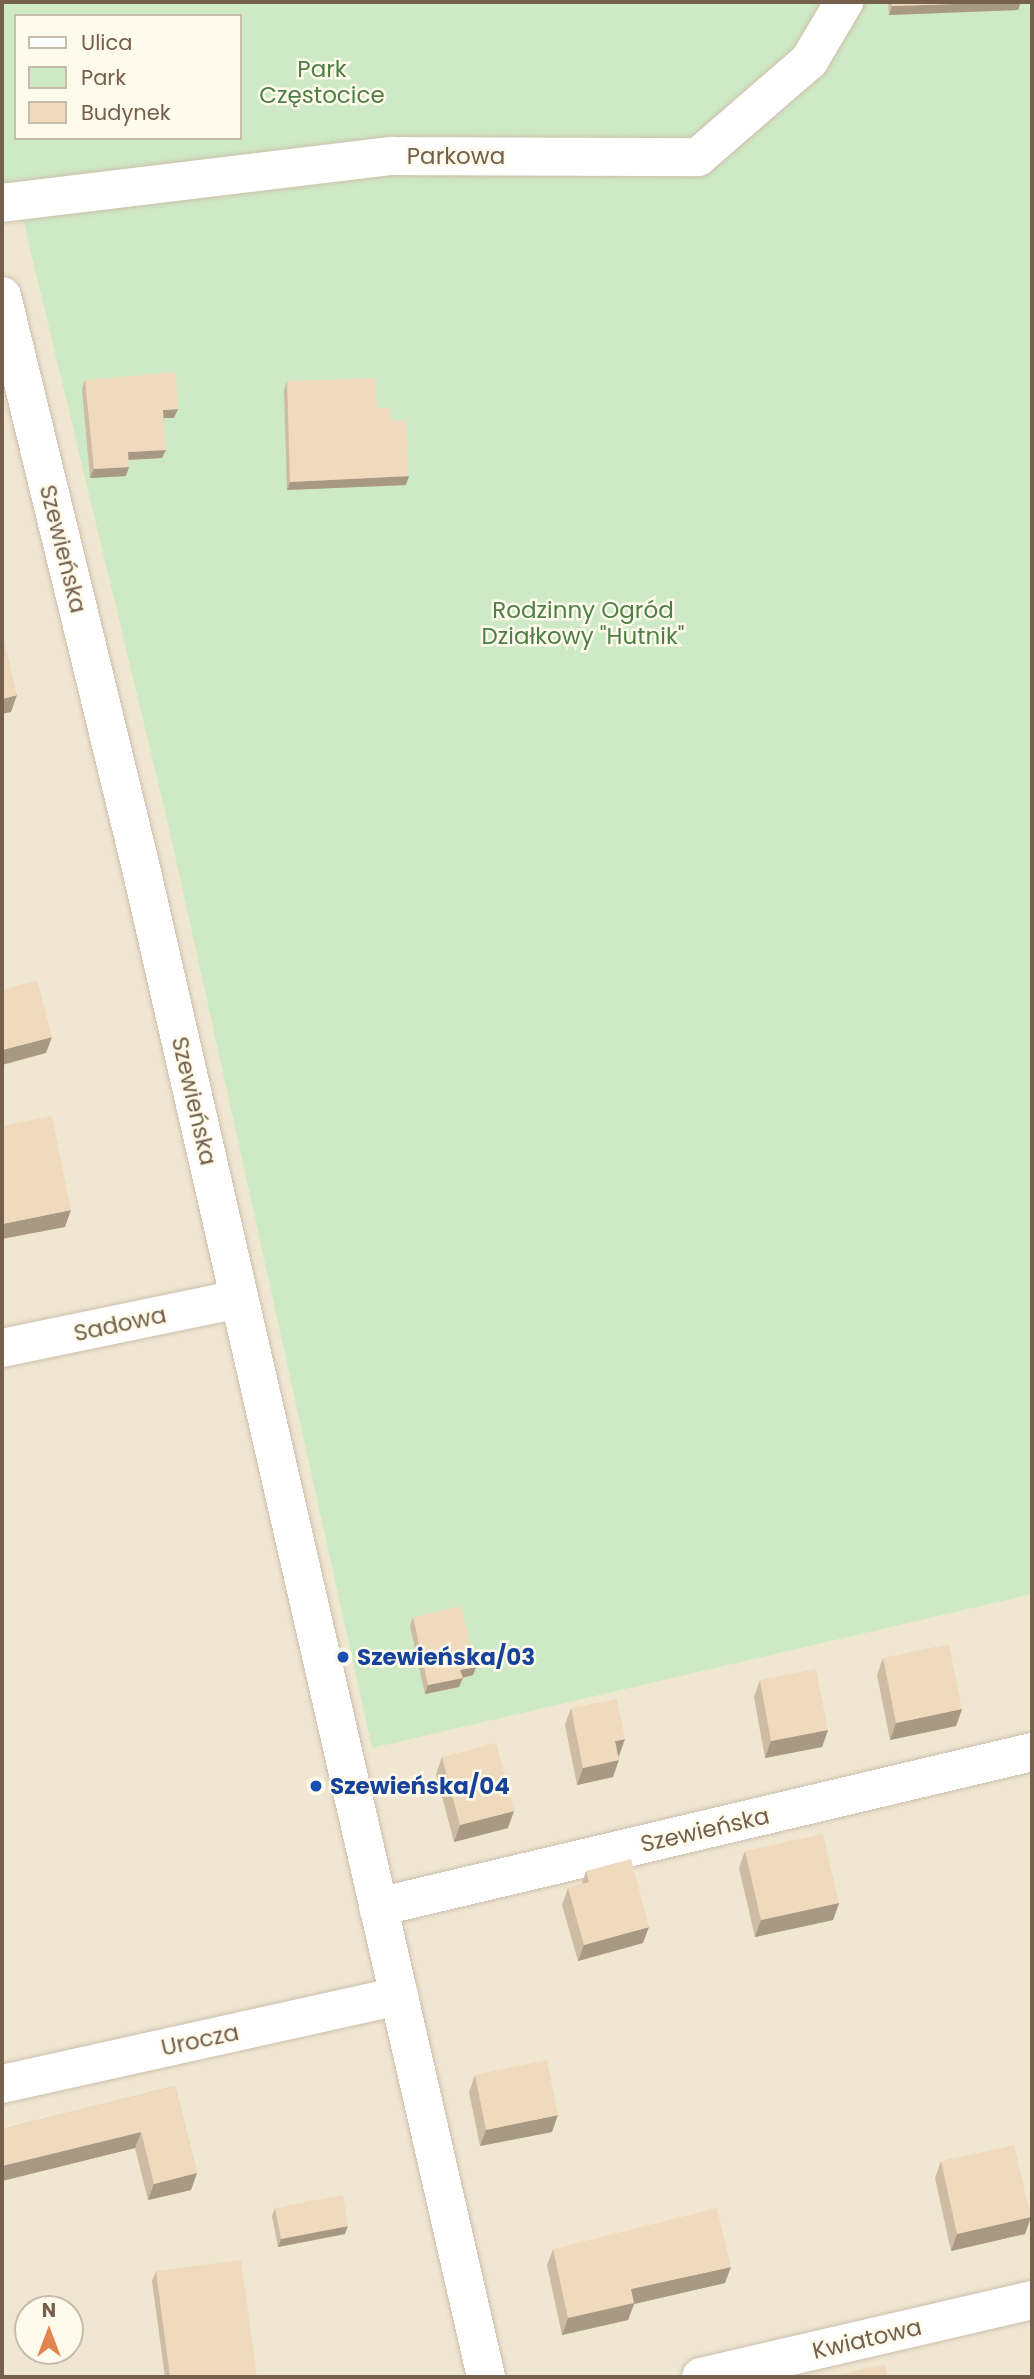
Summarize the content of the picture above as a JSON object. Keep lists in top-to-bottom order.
{
  "streets": {
    "street": [
      "Parkowa",
      "Szewieńska",
      "Sadowa",
      "Urocza",
      "Kwiatowa"
    ]
  },
  "crossings": [
    ["Szewieńska", "Sadowa"],
    ["Szewieńska", "Urocza"]
  ],
  "parks": ["Park Częstocice", "Rodzinny Ogród Działkowy \"Hutnik\""],
  "places": ["Szewieńska/03", "Szewieńska/04"],
  "legend": ["Ulica", "Park", "Budynek"],
  "north": "top"
}
